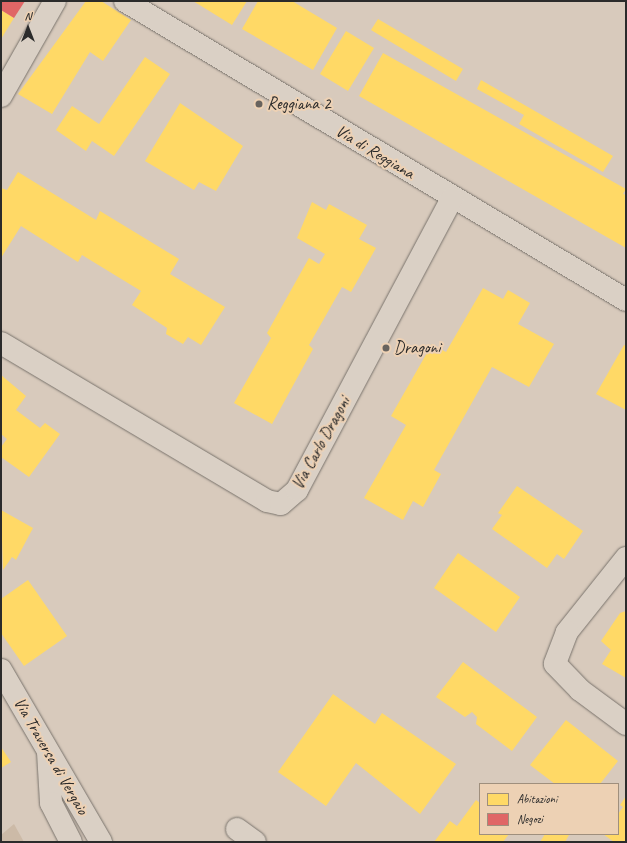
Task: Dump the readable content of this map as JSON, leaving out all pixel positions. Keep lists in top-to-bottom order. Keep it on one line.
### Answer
{"streets":{"street":["Via di Reggiana","Via Carlo Dragoni","Via Traversa di Vergaio"]},"crossings":[["Via di Reggiana","Via Carlo Dragoni"]],"places":["Reggiana 2","Dragoni"],"legend":["Abitazioni","Negozi"],"north":"top"}
